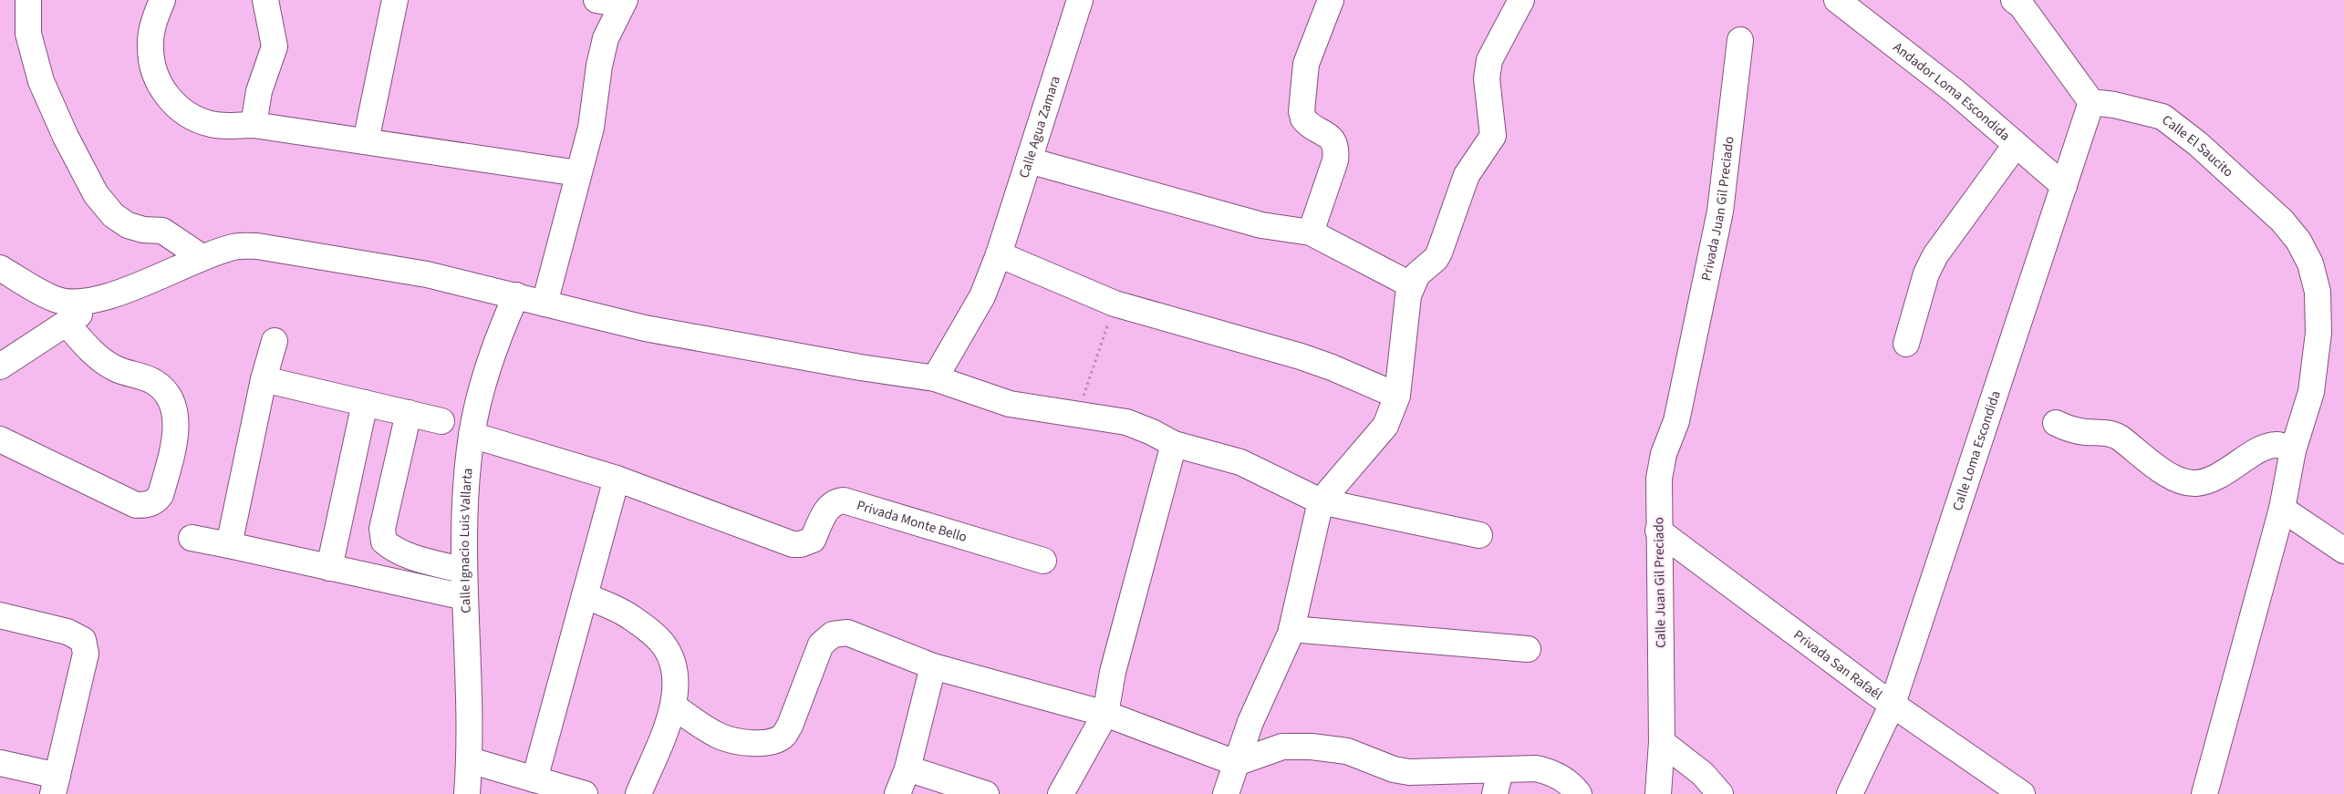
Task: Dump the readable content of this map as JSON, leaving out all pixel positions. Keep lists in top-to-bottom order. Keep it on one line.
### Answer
{"streets":{"street":["Andador Loma Escondida","Calle Agua Zamara","Calle El Saucito","Privada Juan Gil Preciado","Calle Loma Escondida","Privada Monte Bello","Calle Ignacio Luis Vallarta","Calle Juan Gil Preciado","Privada San Rafaél"]},"crossings":[["Andador Loma Escondida","Calle Loma Escondida"],["Calle El Saucito","Calle Loma Escondida"],["Privada Juan Gil Preciado","Calle Juan Gil Preciado"],["Calle Loma Escondida","Privada San Rafaél"],["Calle Juan Gil Preciado","Privada San Rafaél"]]}
